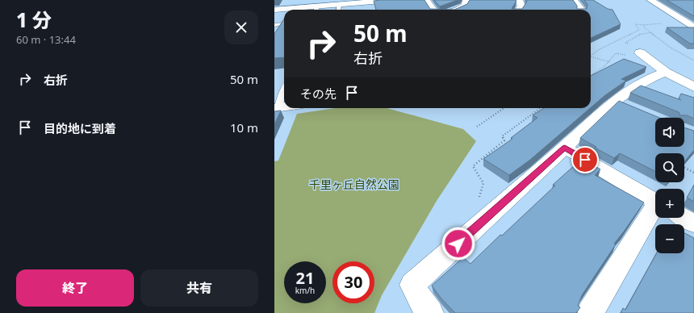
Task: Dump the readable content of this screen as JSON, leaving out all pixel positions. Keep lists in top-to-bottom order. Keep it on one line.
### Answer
{"parks":["千里ヶ丘自然公園"],"page":{"heading":["1 分","60 m · 13:44"],"turn":["50 m","右折"],"list":[{"name":"右折","value":"50 m"},{"name":"目的地に到着","value":"10 m"}],"then":"その先","map_buttons":["+","−"],"speed":"21 km/h","limit":"30","buttons":["終了","共有"]}}
